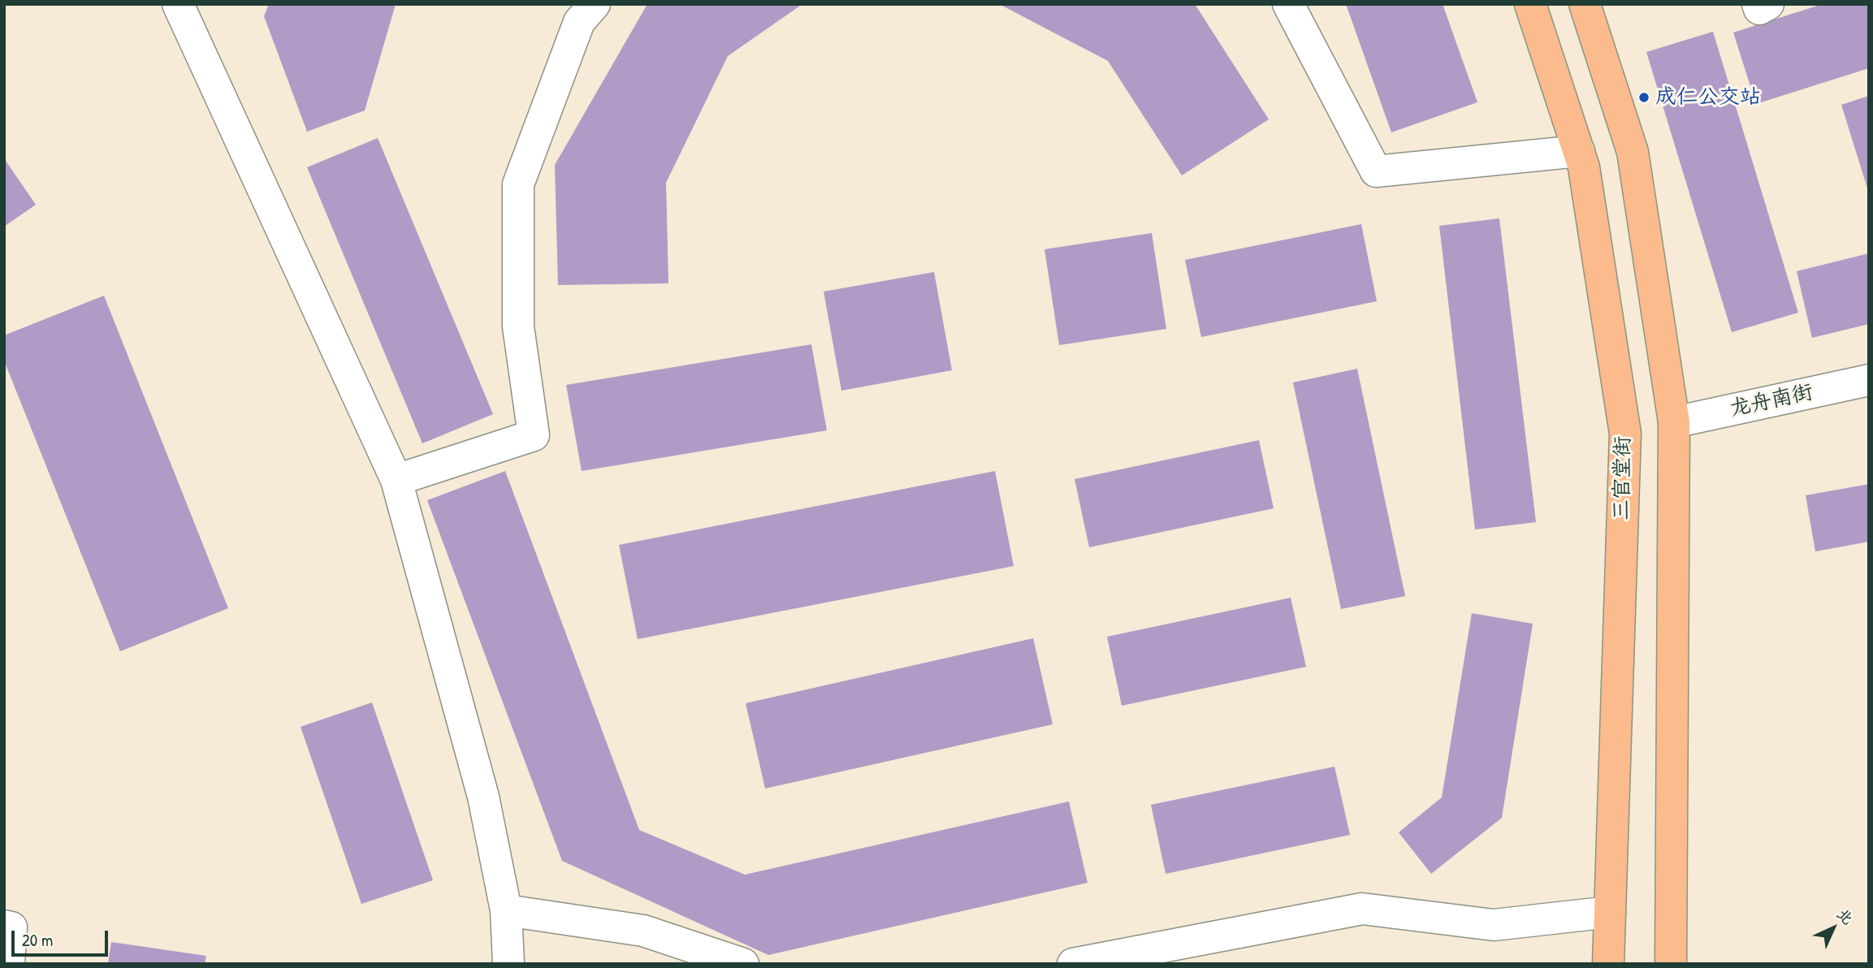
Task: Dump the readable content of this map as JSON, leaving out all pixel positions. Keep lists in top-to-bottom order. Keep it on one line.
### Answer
{"streets":{"main road":["三官堂街"],"street":["龙舟南街"]},"places":["成仁公交站"],"scale_bar":"20 m","north":"top right"}
